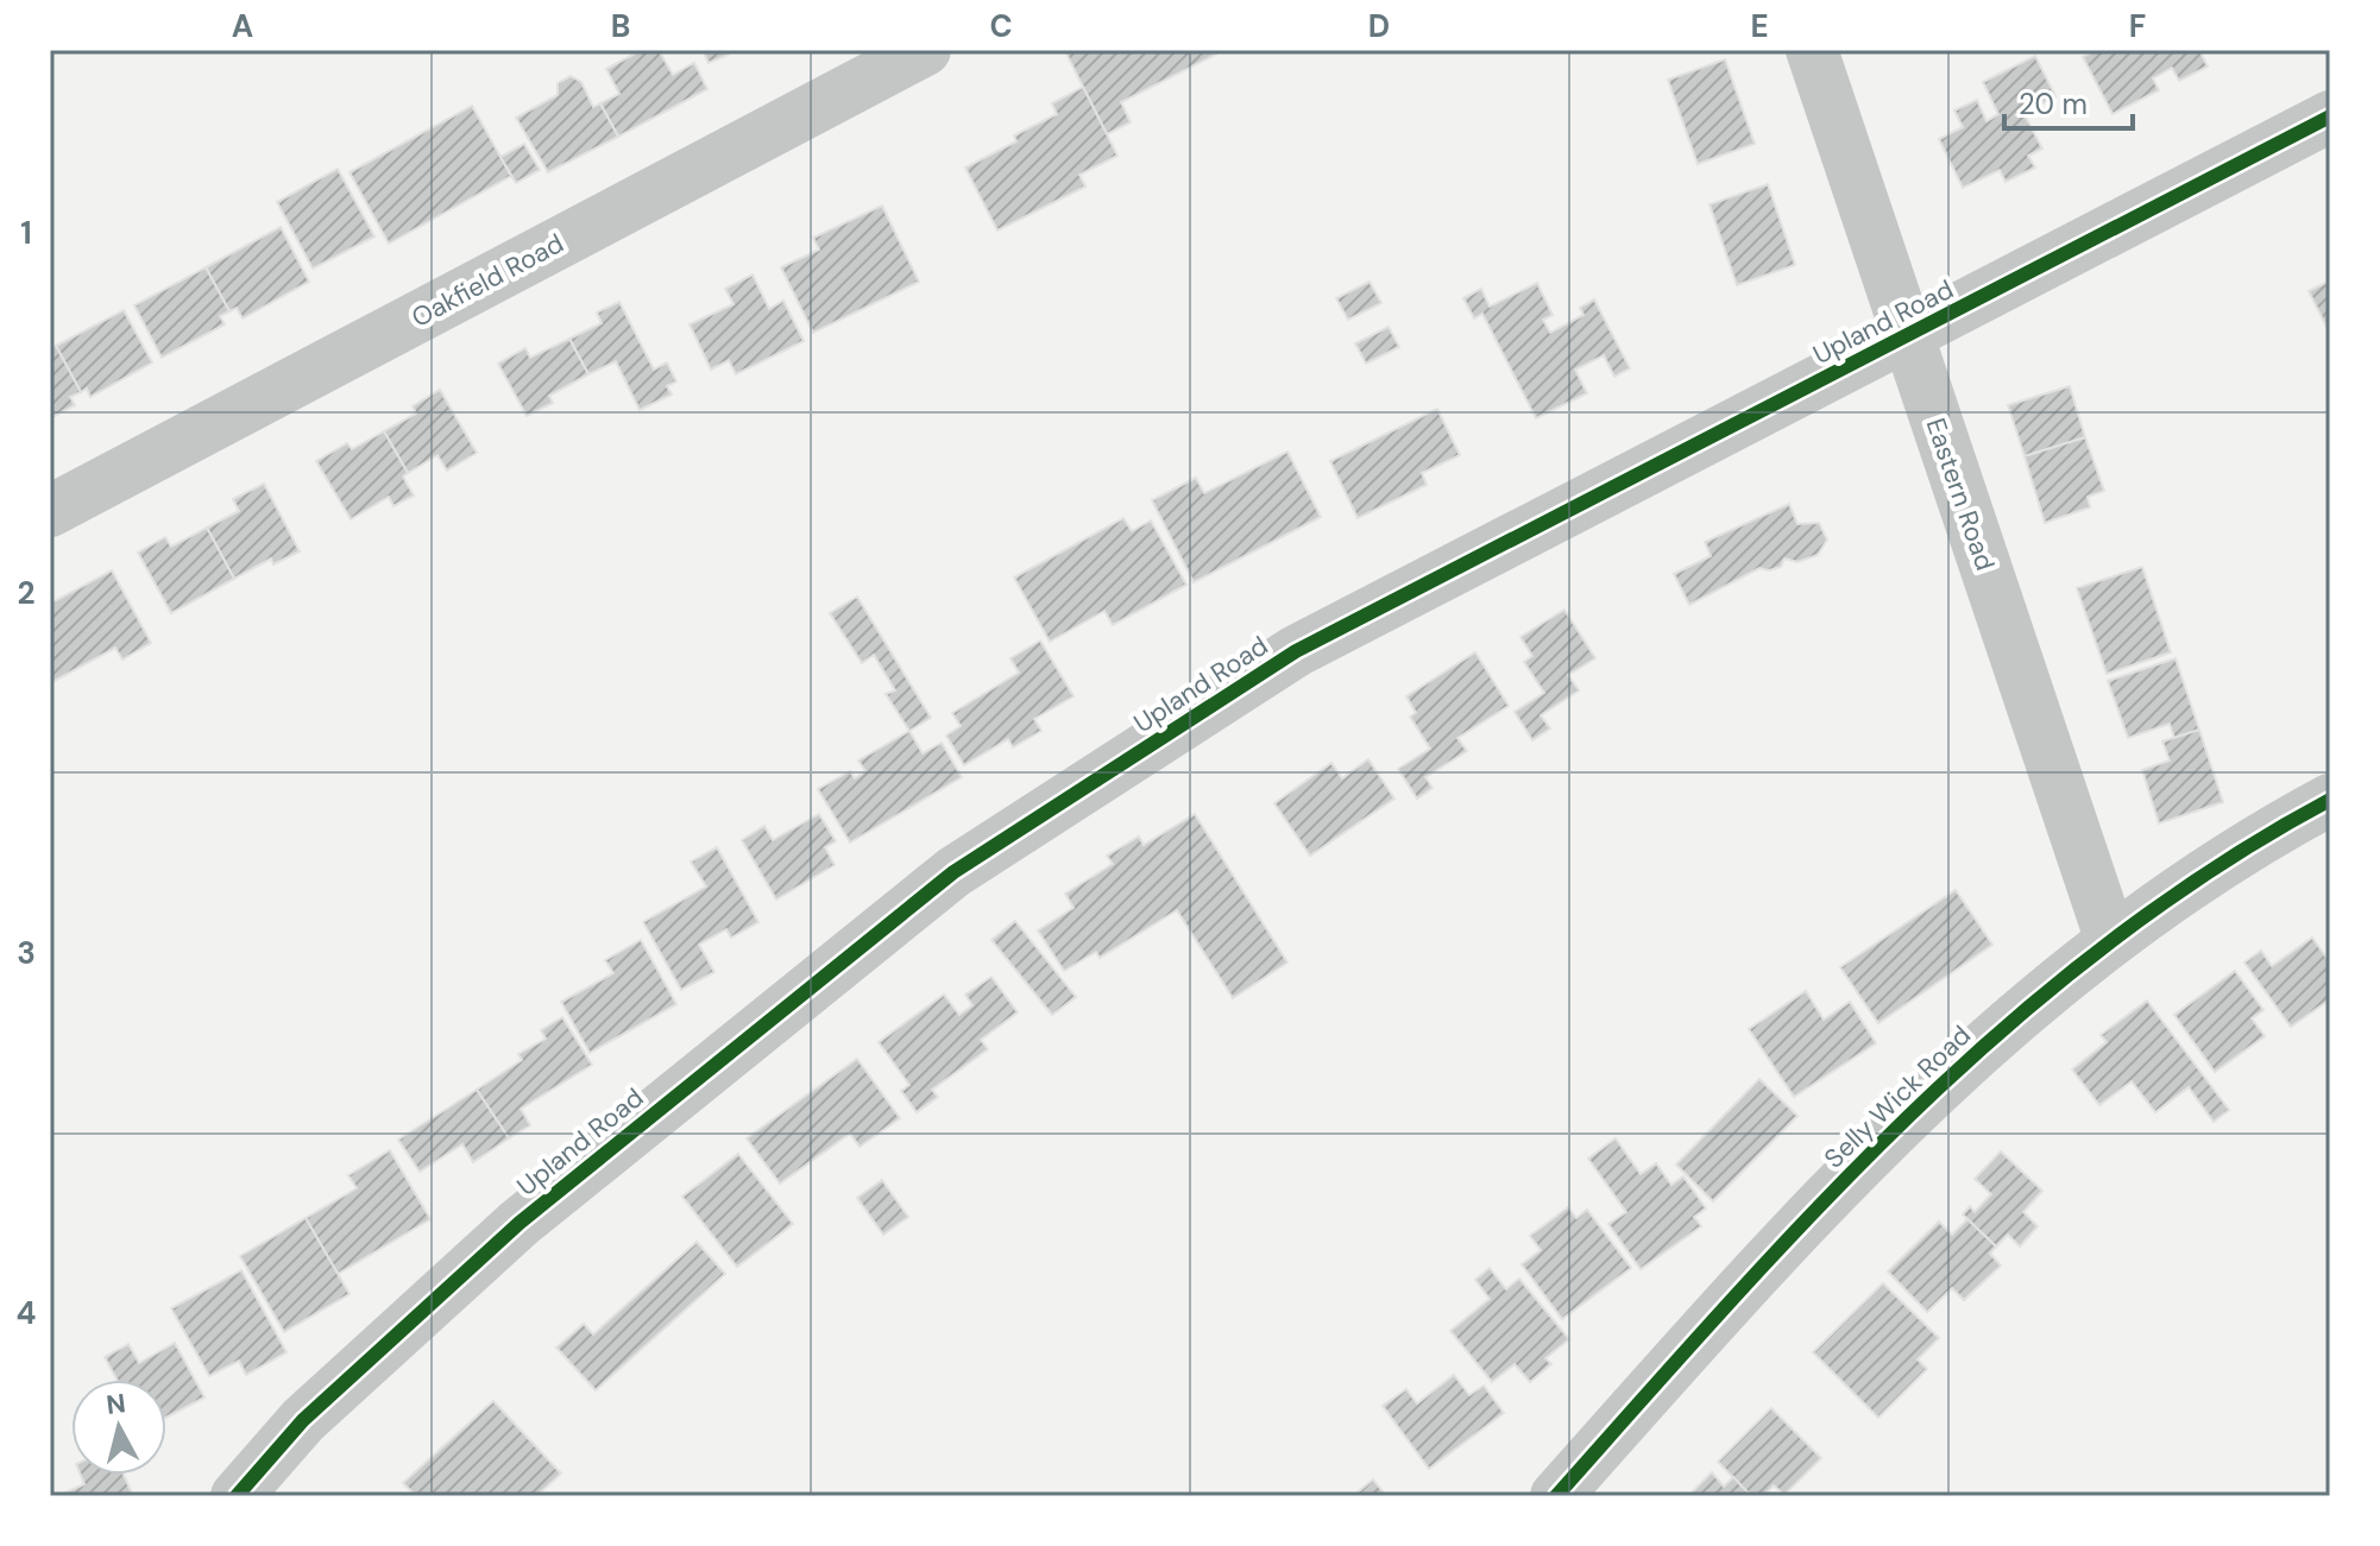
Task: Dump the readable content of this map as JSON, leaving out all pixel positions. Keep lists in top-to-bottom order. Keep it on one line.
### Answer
{"streets":{"street":["Oakfield Road","Upland Road","Eastern Road","Selly Wick Road"]},"crossings":[["Upland Road","Eastern Road"],["Eastern Road","Selly Wick Road"]],"scale_bar":"20 m","north":"top","grid":{"columns":["A","B","C","D","E","F"],"rows":["1","2","3","4"]}}
